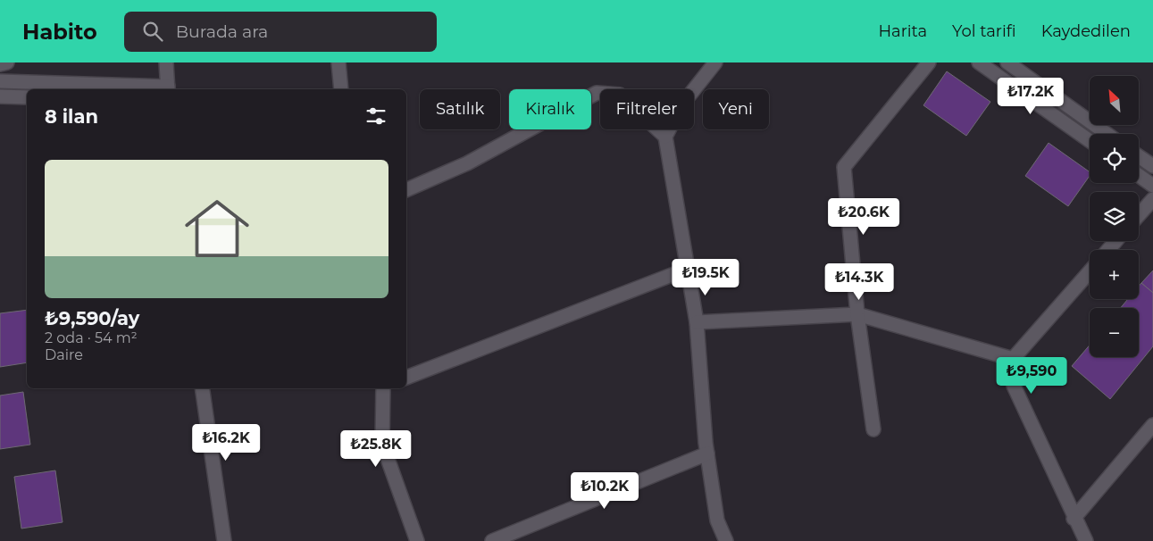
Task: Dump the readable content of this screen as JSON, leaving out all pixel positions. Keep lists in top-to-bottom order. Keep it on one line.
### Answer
{"north":"top left","page":{"header":"Habito","search":"Burada ara","nav":["Harita","Yol tarifi","Kaydedilen"],"map_buttons":["+","−"],"price":["₺17.2K","₺20.6K","₺19.5K","₺14.3K","₺9,590","₺16.2K","₺25.8K","₺10.2K"],"chip":["Satılık","Kiralık","Filtreler","Yeni"],"heading":"8 ilan","list":[{"name":"₺9,590/ay","note":"2 oda · 54 m² · Daire"}]}}
